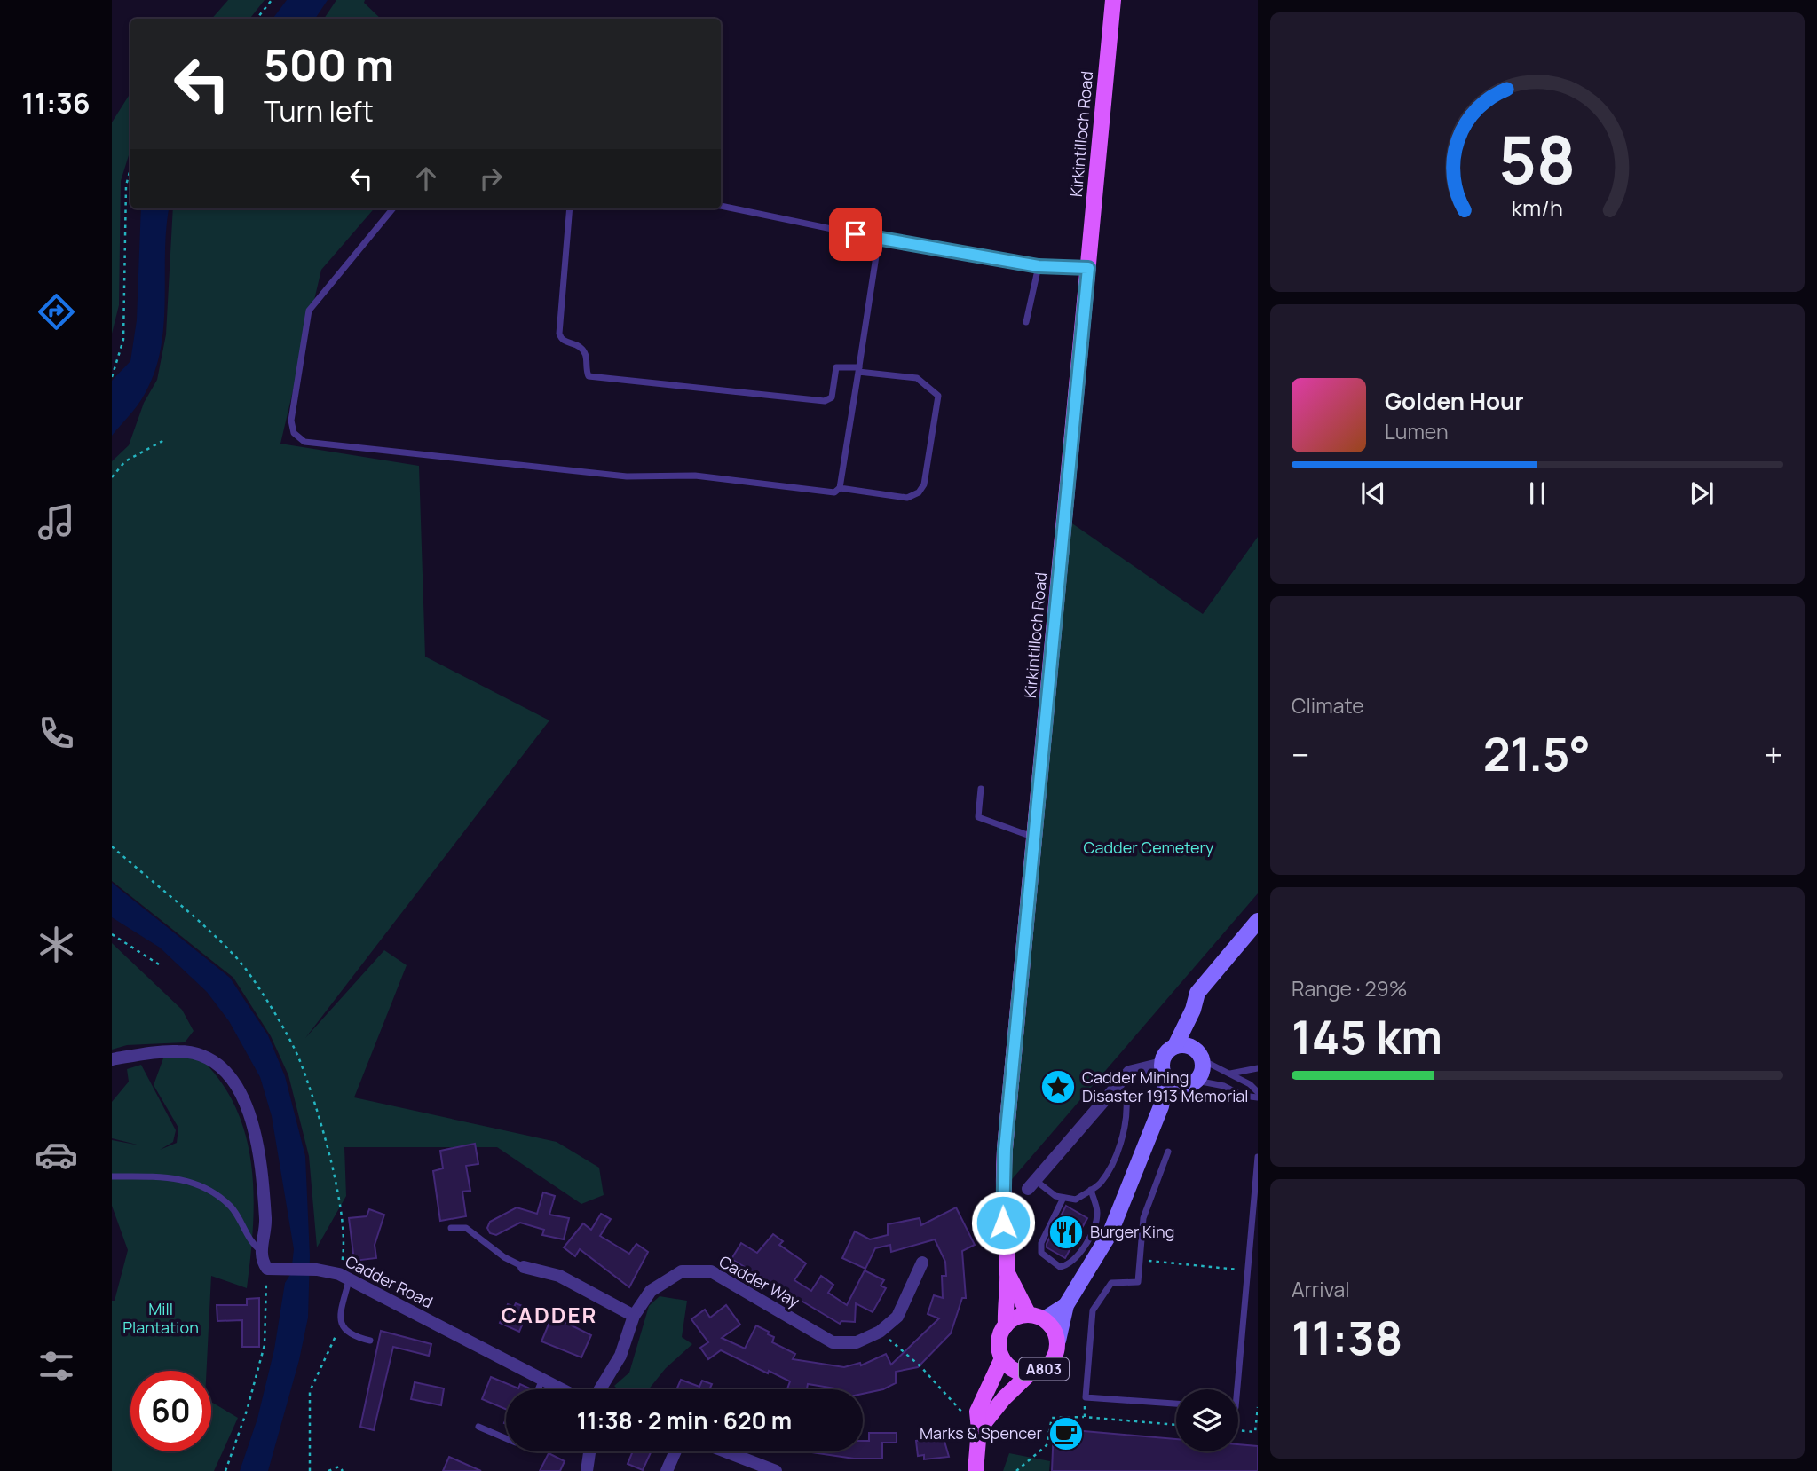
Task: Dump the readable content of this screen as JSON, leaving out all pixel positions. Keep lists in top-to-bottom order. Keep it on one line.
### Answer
{"streets":{"main road":["Kirkintilloch Road","A803"],"street":["Cadder Road","Cadder Way"]},"crossings":[["Kirkintilloch Road","A803"]],"districts":["CADDER"],"parks":["Cadder Cemetery","Mill Plantation"],"places":{"place":["Cadder Mining Disaster 1913 Memorial"],"restaurant":["Burger King"],"cafe":["Marks & Spencer"]},"page":{"tabs":"11:36","turn":["500 m","Turn left"],"song":["Golden Hour","Lumen"],"tile":["Climate",["Range · 29%","145 km"],["Arrival","11:38"]],"heat":["−","21.5°","+"],"limit":"60","trip":"11:38 · 2 min · 620 m","gauge":["58","km/h"]}}
